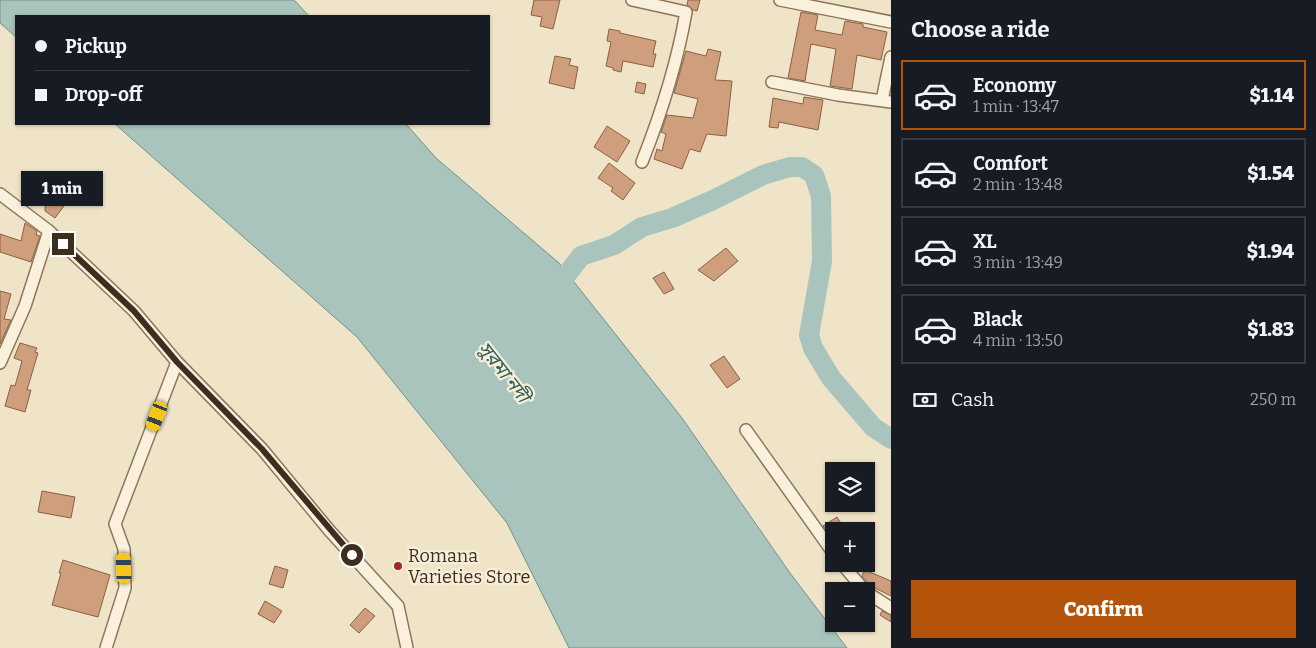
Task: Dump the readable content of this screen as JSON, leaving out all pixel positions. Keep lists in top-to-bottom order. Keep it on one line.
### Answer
{"water":["সুরমা নদী"],"places":["Romana Varieties Store"],"page":{"heading":"Choose a ride","banner":["Pickup","Drop-off"],"list":[{"name":"Economy","note":"1 min · 13:47","value":"$1.14"},{"name":"Comfort","note":"2 min · 13:48","value":"$1.54"},{"name":"XL","note":"3 min · 13:49","value":"$1.94"},{"name":"Black","note":"4 min · 13:50","value":"$1.83"}],"bubble":"1 min","pay":["Cash","250 m"],"map_buttons":["+","−"],"buttons":"Confirm"}}
